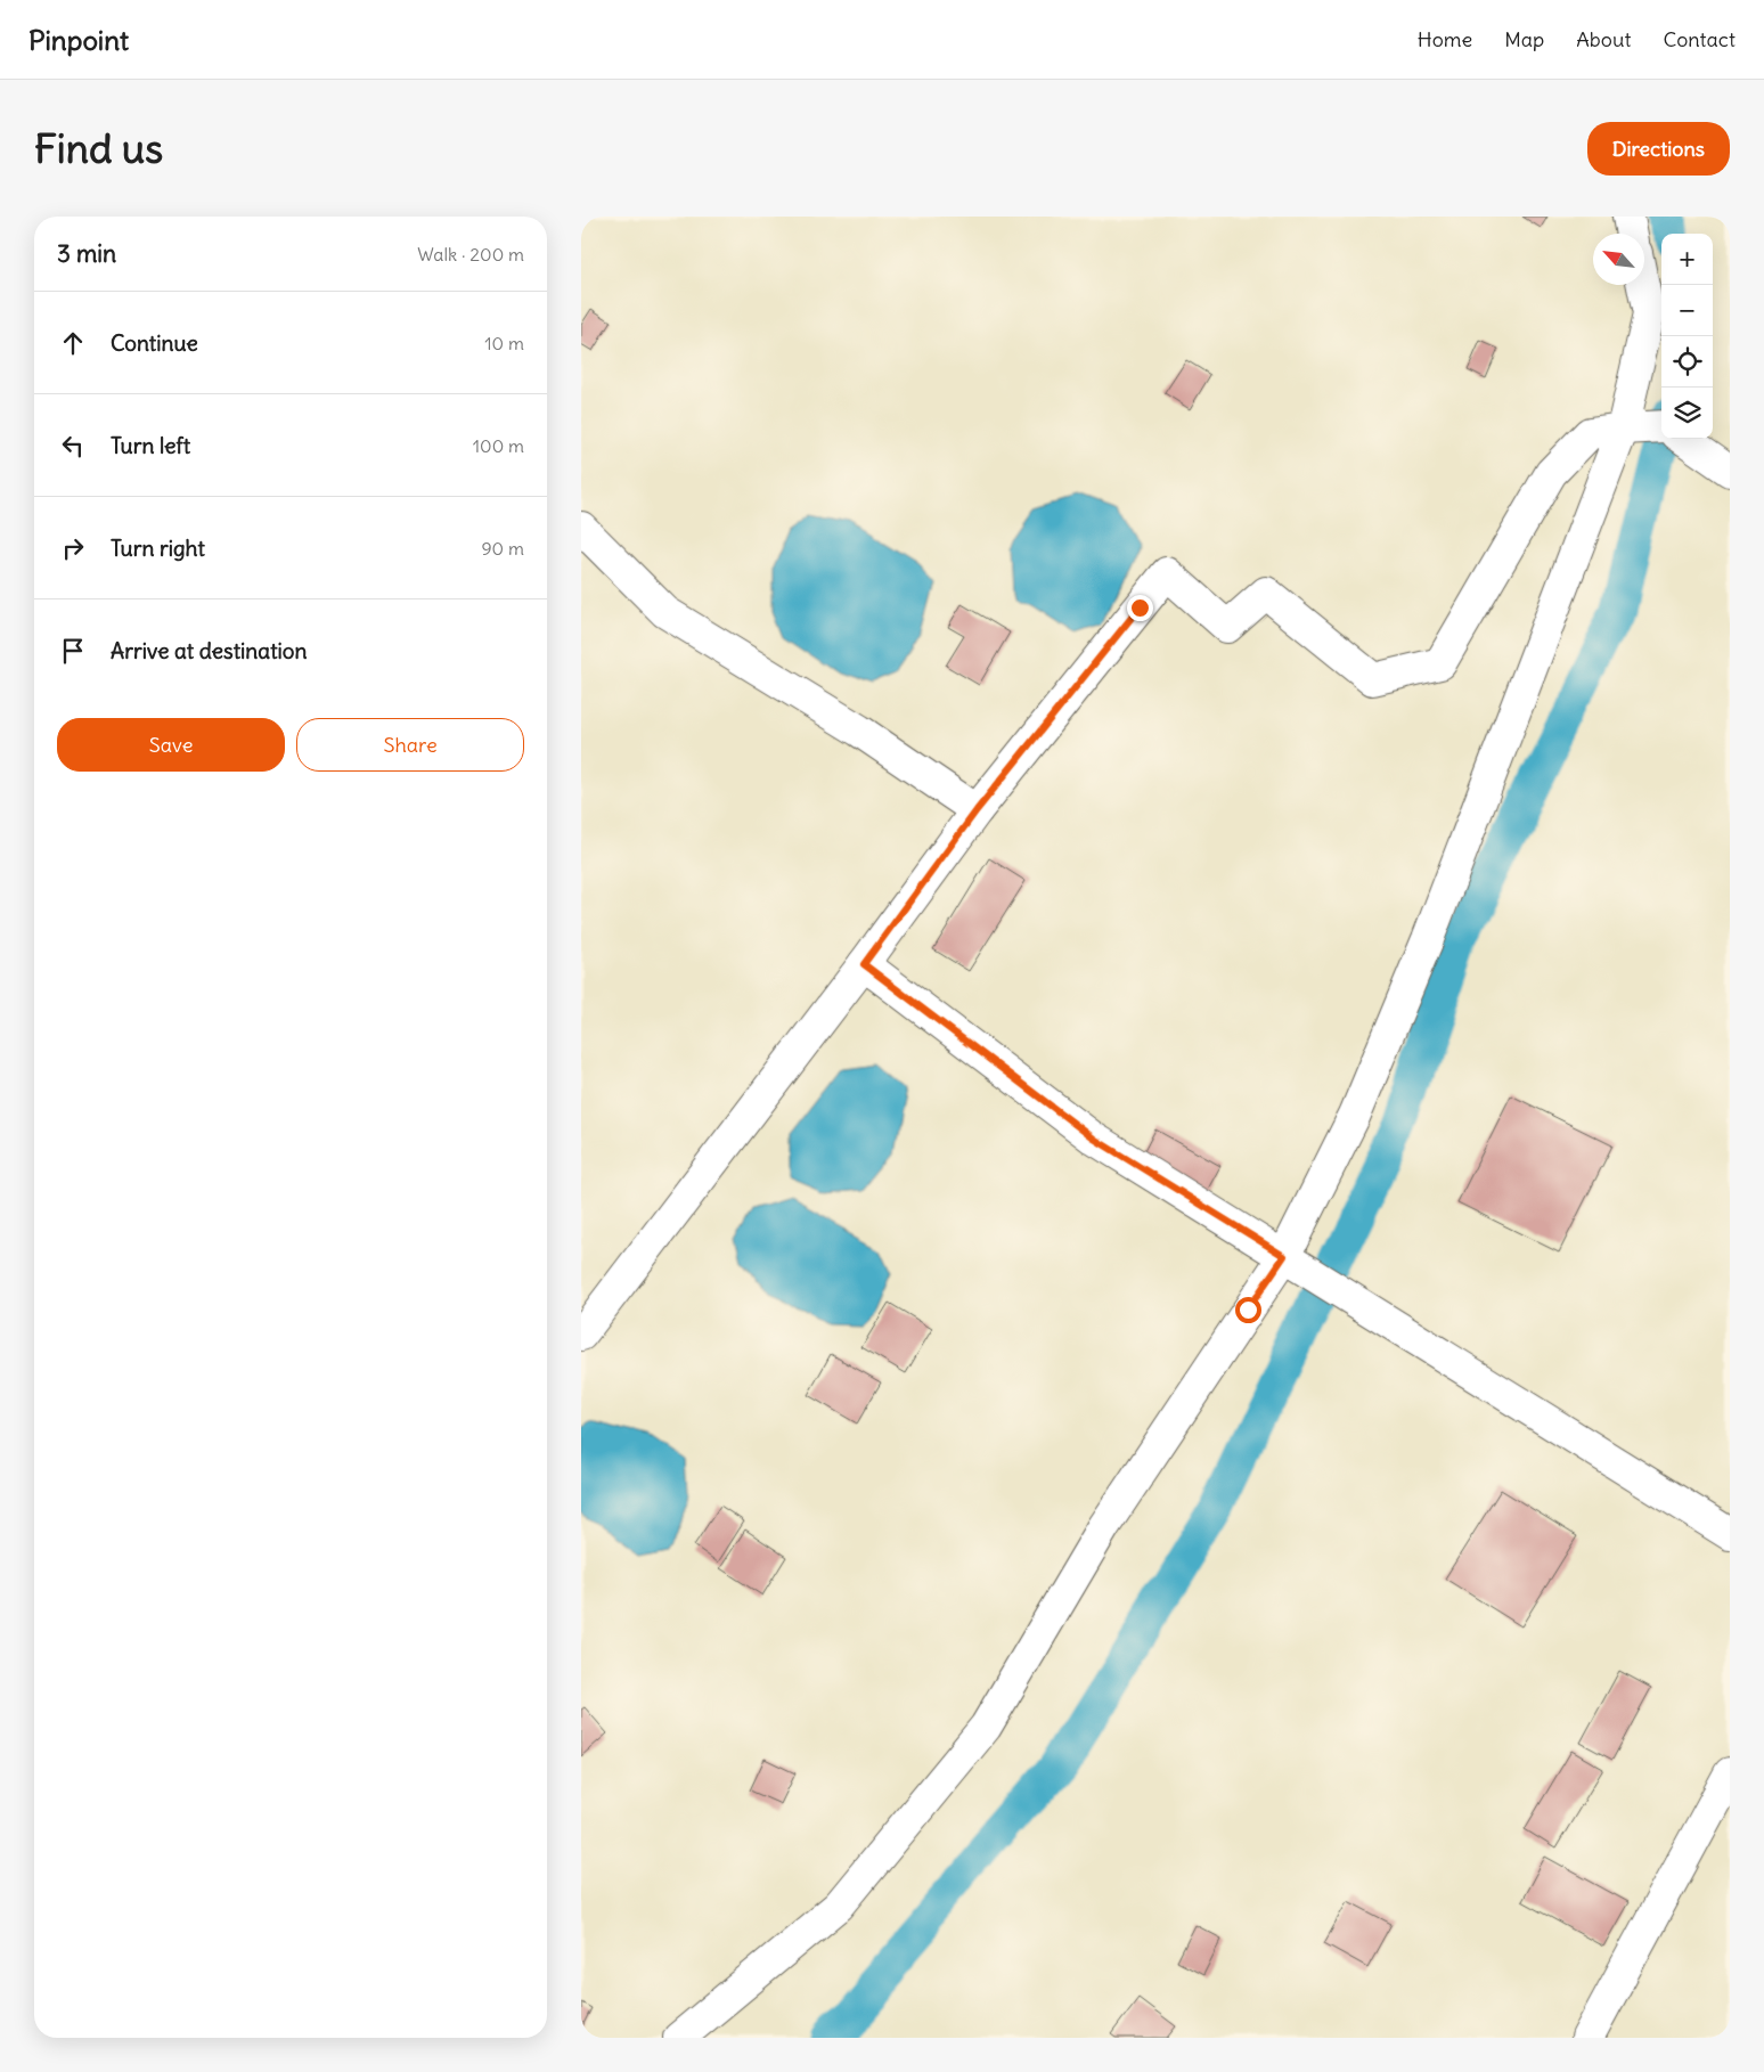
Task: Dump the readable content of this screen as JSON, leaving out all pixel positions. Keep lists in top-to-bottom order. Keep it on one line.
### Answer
{"north":"top left","page":{"header":"Pinpoint","nav":["Home","Map","About","Contact"],"buttons":["Directions",["Save","Share"]],"title":"Find us","heading":["3 min","Walk · 200 m"],"map_buttons":["+","−"],"list":[["Continue","10 m"],["Turn left","100 m"],["Turn right","90 m"],"Arrive at destination"]}}
